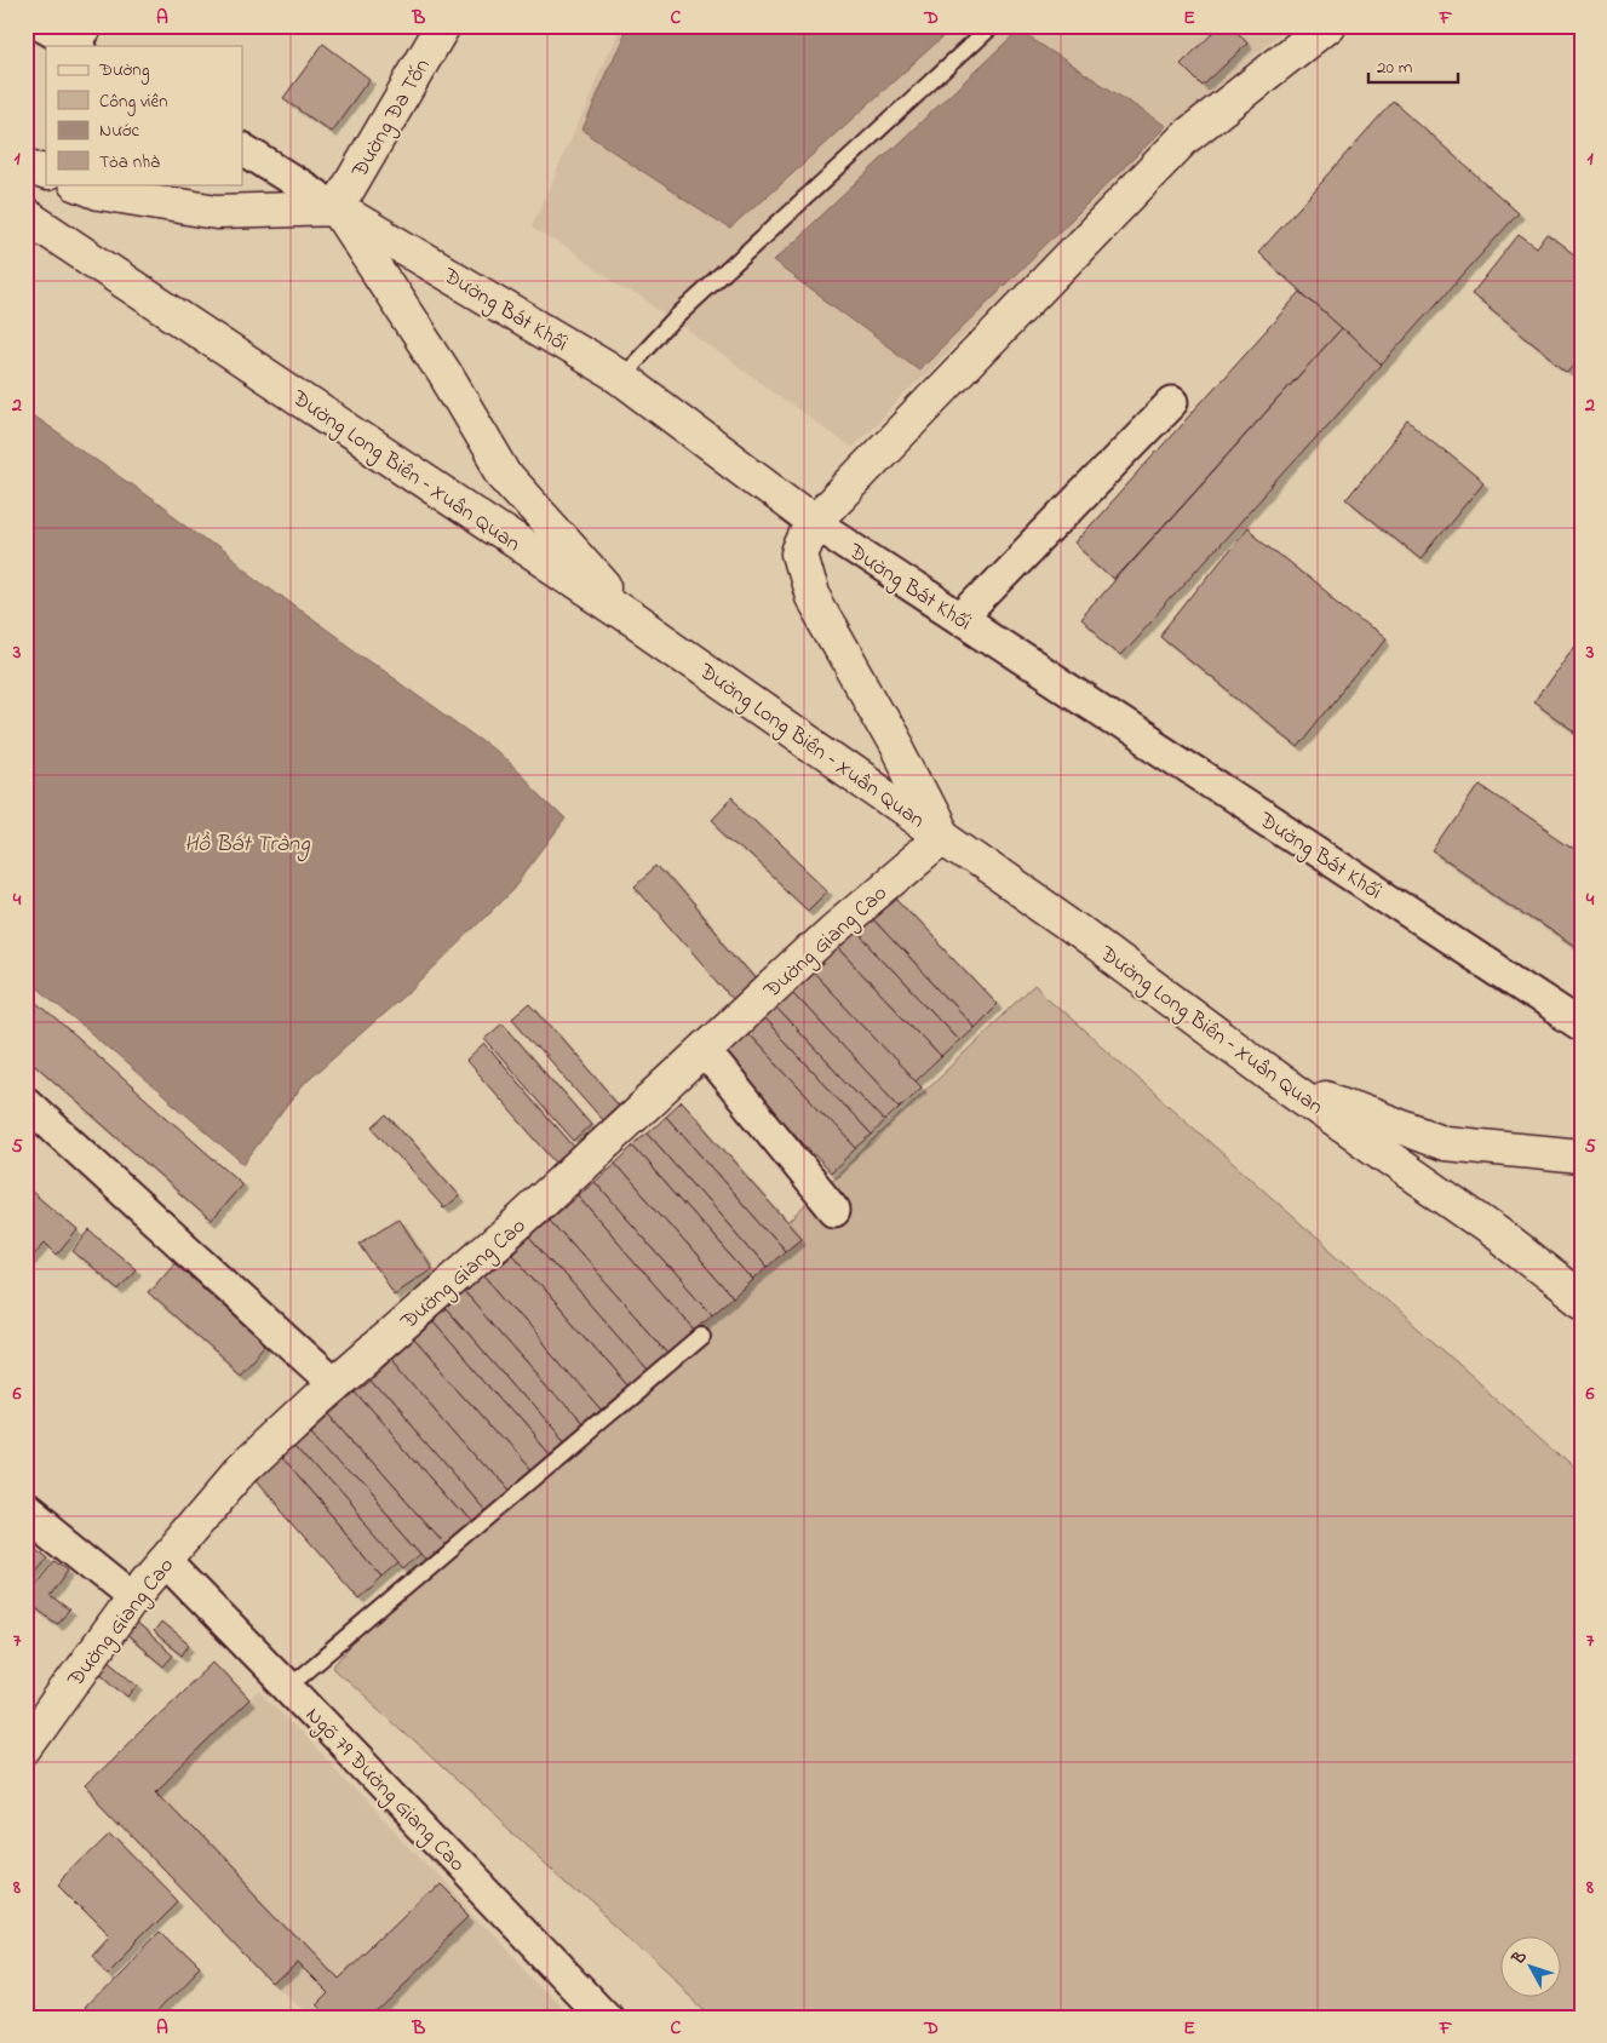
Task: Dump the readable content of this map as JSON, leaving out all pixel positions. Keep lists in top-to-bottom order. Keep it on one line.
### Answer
{"streets":{"main road":["Đường Đa Tốn","Đường Bát Khối","Đường Long Biên – Xuân Quan","Đường Giang Cao"],"street":["Ngõ 79 Đường Giang Cao"]},"crossings":[["Đường Đa Tốn","Đường Bát Khối"],["Đường Long Biên – Xuân Quan","Đường Giang Cao"],["Đường Giang Cao","Ngõ 79 Đường Giang Cao"]],"water":["Hồ Bát Tràng"],"legend":["Đường","Công viên","Nước","Tòa nhà"],"scale_bar":"20 m","north":"top left","grid":{"columns":["A","B","C","D","E","F"],"rows":["1","2","3","4","5","6","7","8"]}}
